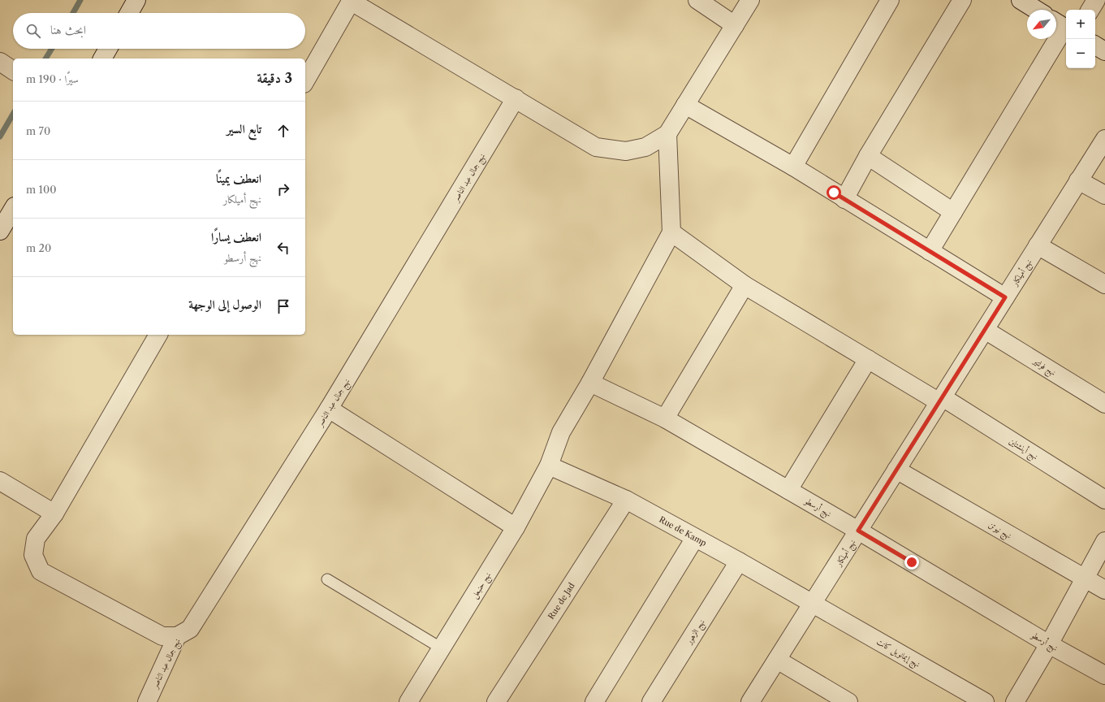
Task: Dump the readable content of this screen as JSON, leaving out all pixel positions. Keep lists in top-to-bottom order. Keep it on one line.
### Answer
{"streets":{"street":["نهج جمال عبد الناصر","نهج أميلكار","نهج فولتير","نهج أينشتاين","نهج أرسطو","نهج نيوتن","Rue de Kamp","نهج حنبعل","Rue de Jad","نهج الزهور","نهج إيمانويل كانت"]},"crossings":[["نهج أميلكار","نهج فولتير"],["نهج أميلكار","نهج أينشتاين"],["نهج أميلكار","نهج أرسطو"],["نهج أميلكار","نهج نيوتن"],["نهج أميلكار","Rue de Kamp"],["نهج أميلكار","نهج إيمانويل كانت"],["نهج أينشتاين","نهج حنبعل"],["نهج أرسطو","نهج حنبعل"],["Rue de Kamp","نهج حنبعل"],["Rue de Kamp","Rue de Jad"],["Rue de Kamp","نهج الزهور"],["Rue de Kamp","نهج إيمانويل كانت"]],"north":"bottom left","page":{"map_buttons":["+","−"],"search":"ابحث هنا","heading":["3 دقيقة","سيرًا · 190 m"],"list":[["تابع السير","70 m"],["انعطف يمينًا","نهج أميلكار","100 m"],["انعطف يسارًا","نهج أرسطو","20 m"],"الوصول إلى الوجهة"]}}
